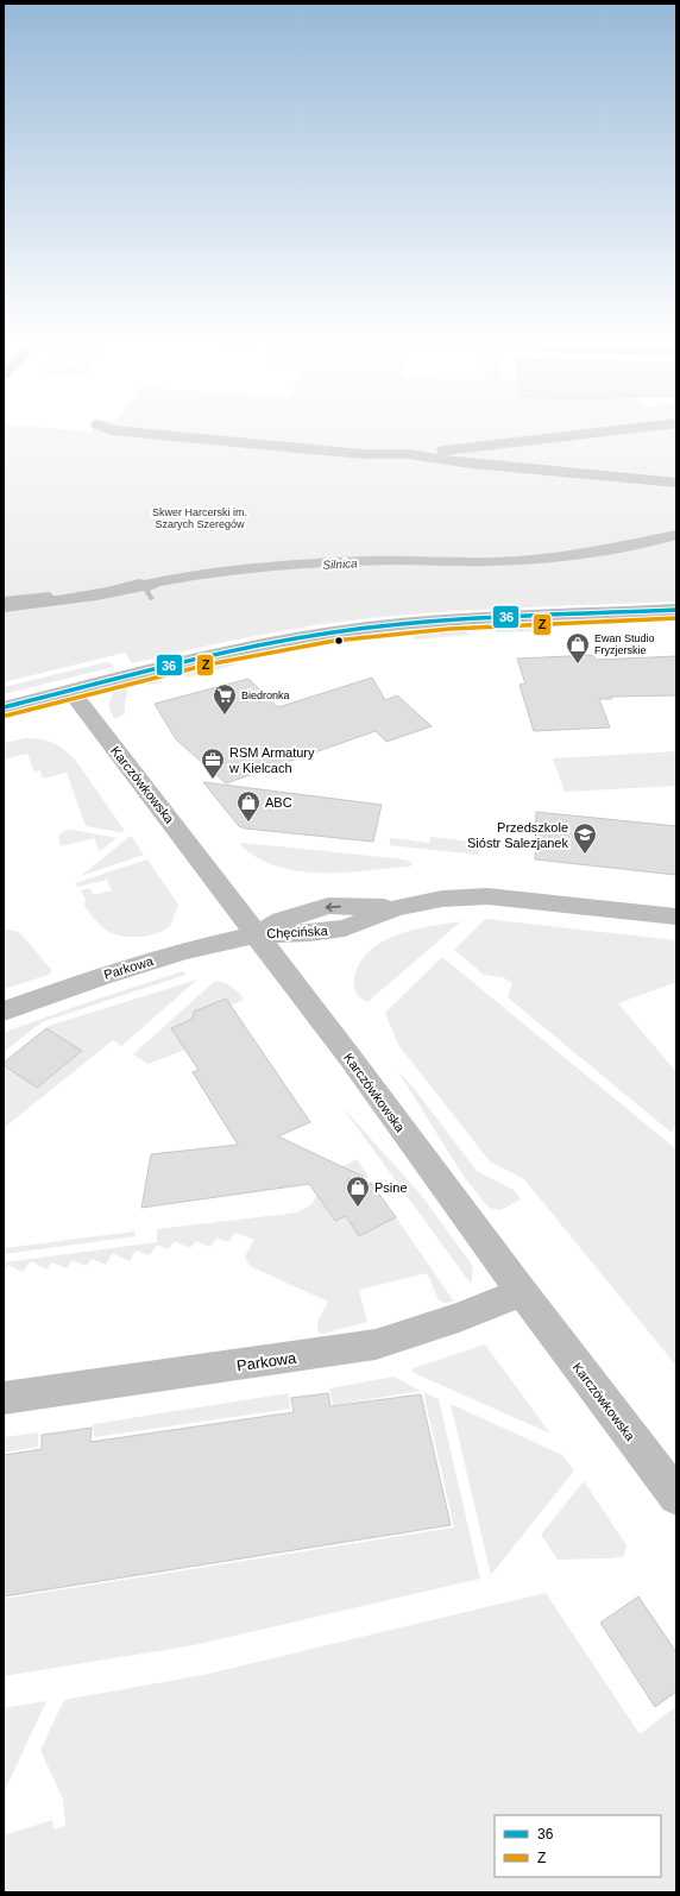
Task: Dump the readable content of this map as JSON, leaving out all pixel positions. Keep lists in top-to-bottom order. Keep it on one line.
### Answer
{"streets":{"street":["Karczówkowska","Chęcińska","Parkowa"]},"crossings":[["Karczówkowska","Chęcińska"],["Karczówkowska","Parkowa"],["Chęcińska","Parkowa"]],"water":["Silnica"],"parks":["Skwer Harcerski im. Szarych Szeregów"],"places":{"shop":["Ewan Studio Fryzjerskie","ABC","Psine"],"supermarket":["Biedronka"],"office":["RSM Armatury w Kielcach"],"school or university":["Przedszkole Sióstr Salezjanek"]},"lines":["transit line 36","transit line Z"],"legend":["36","Z"]}
